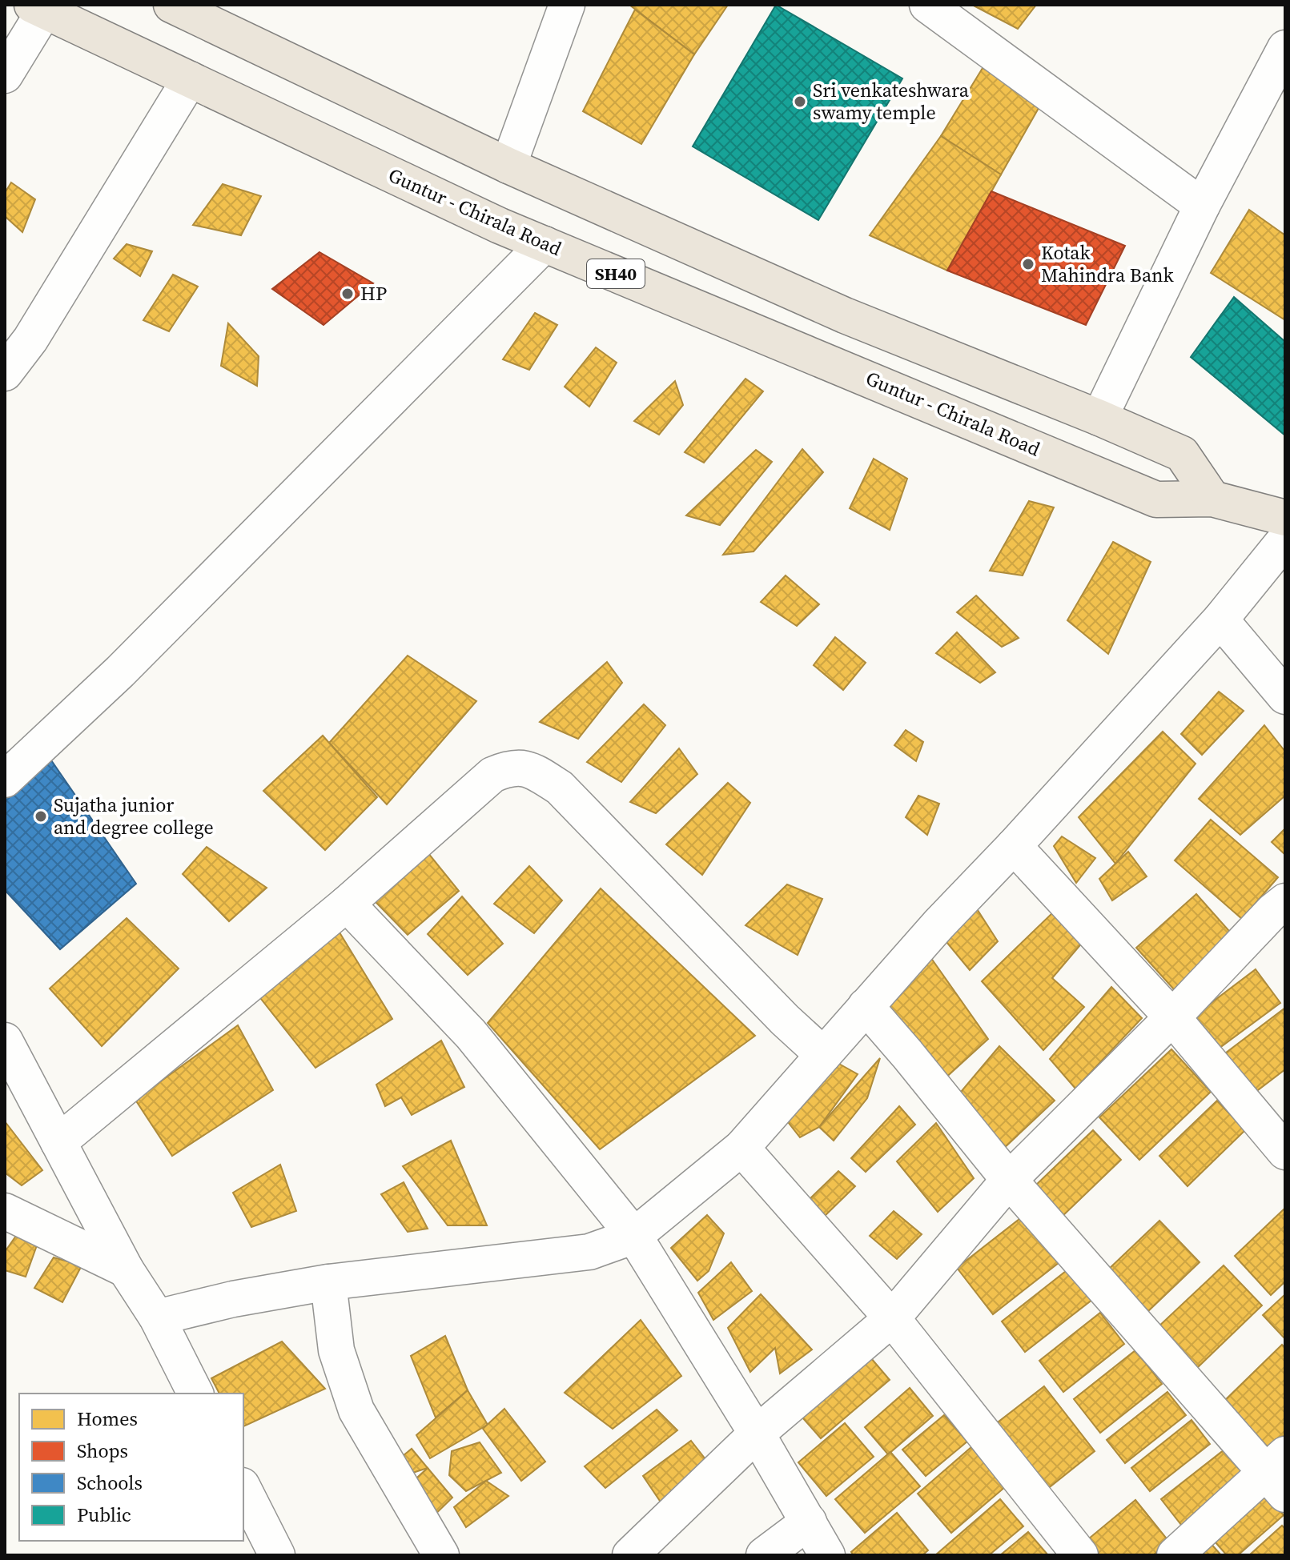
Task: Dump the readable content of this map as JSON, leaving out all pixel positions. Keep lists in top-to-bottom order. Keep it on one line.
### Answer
{"streets":{"main road":["Guntur - Chirala Road","SH40"]},"places":["Sri venkateshwara swamy temple","Kotak Mahindra Bank","HP","Sujatha junior and degree college"],"legend":["Homes","Shops","Schools","Public"]}
